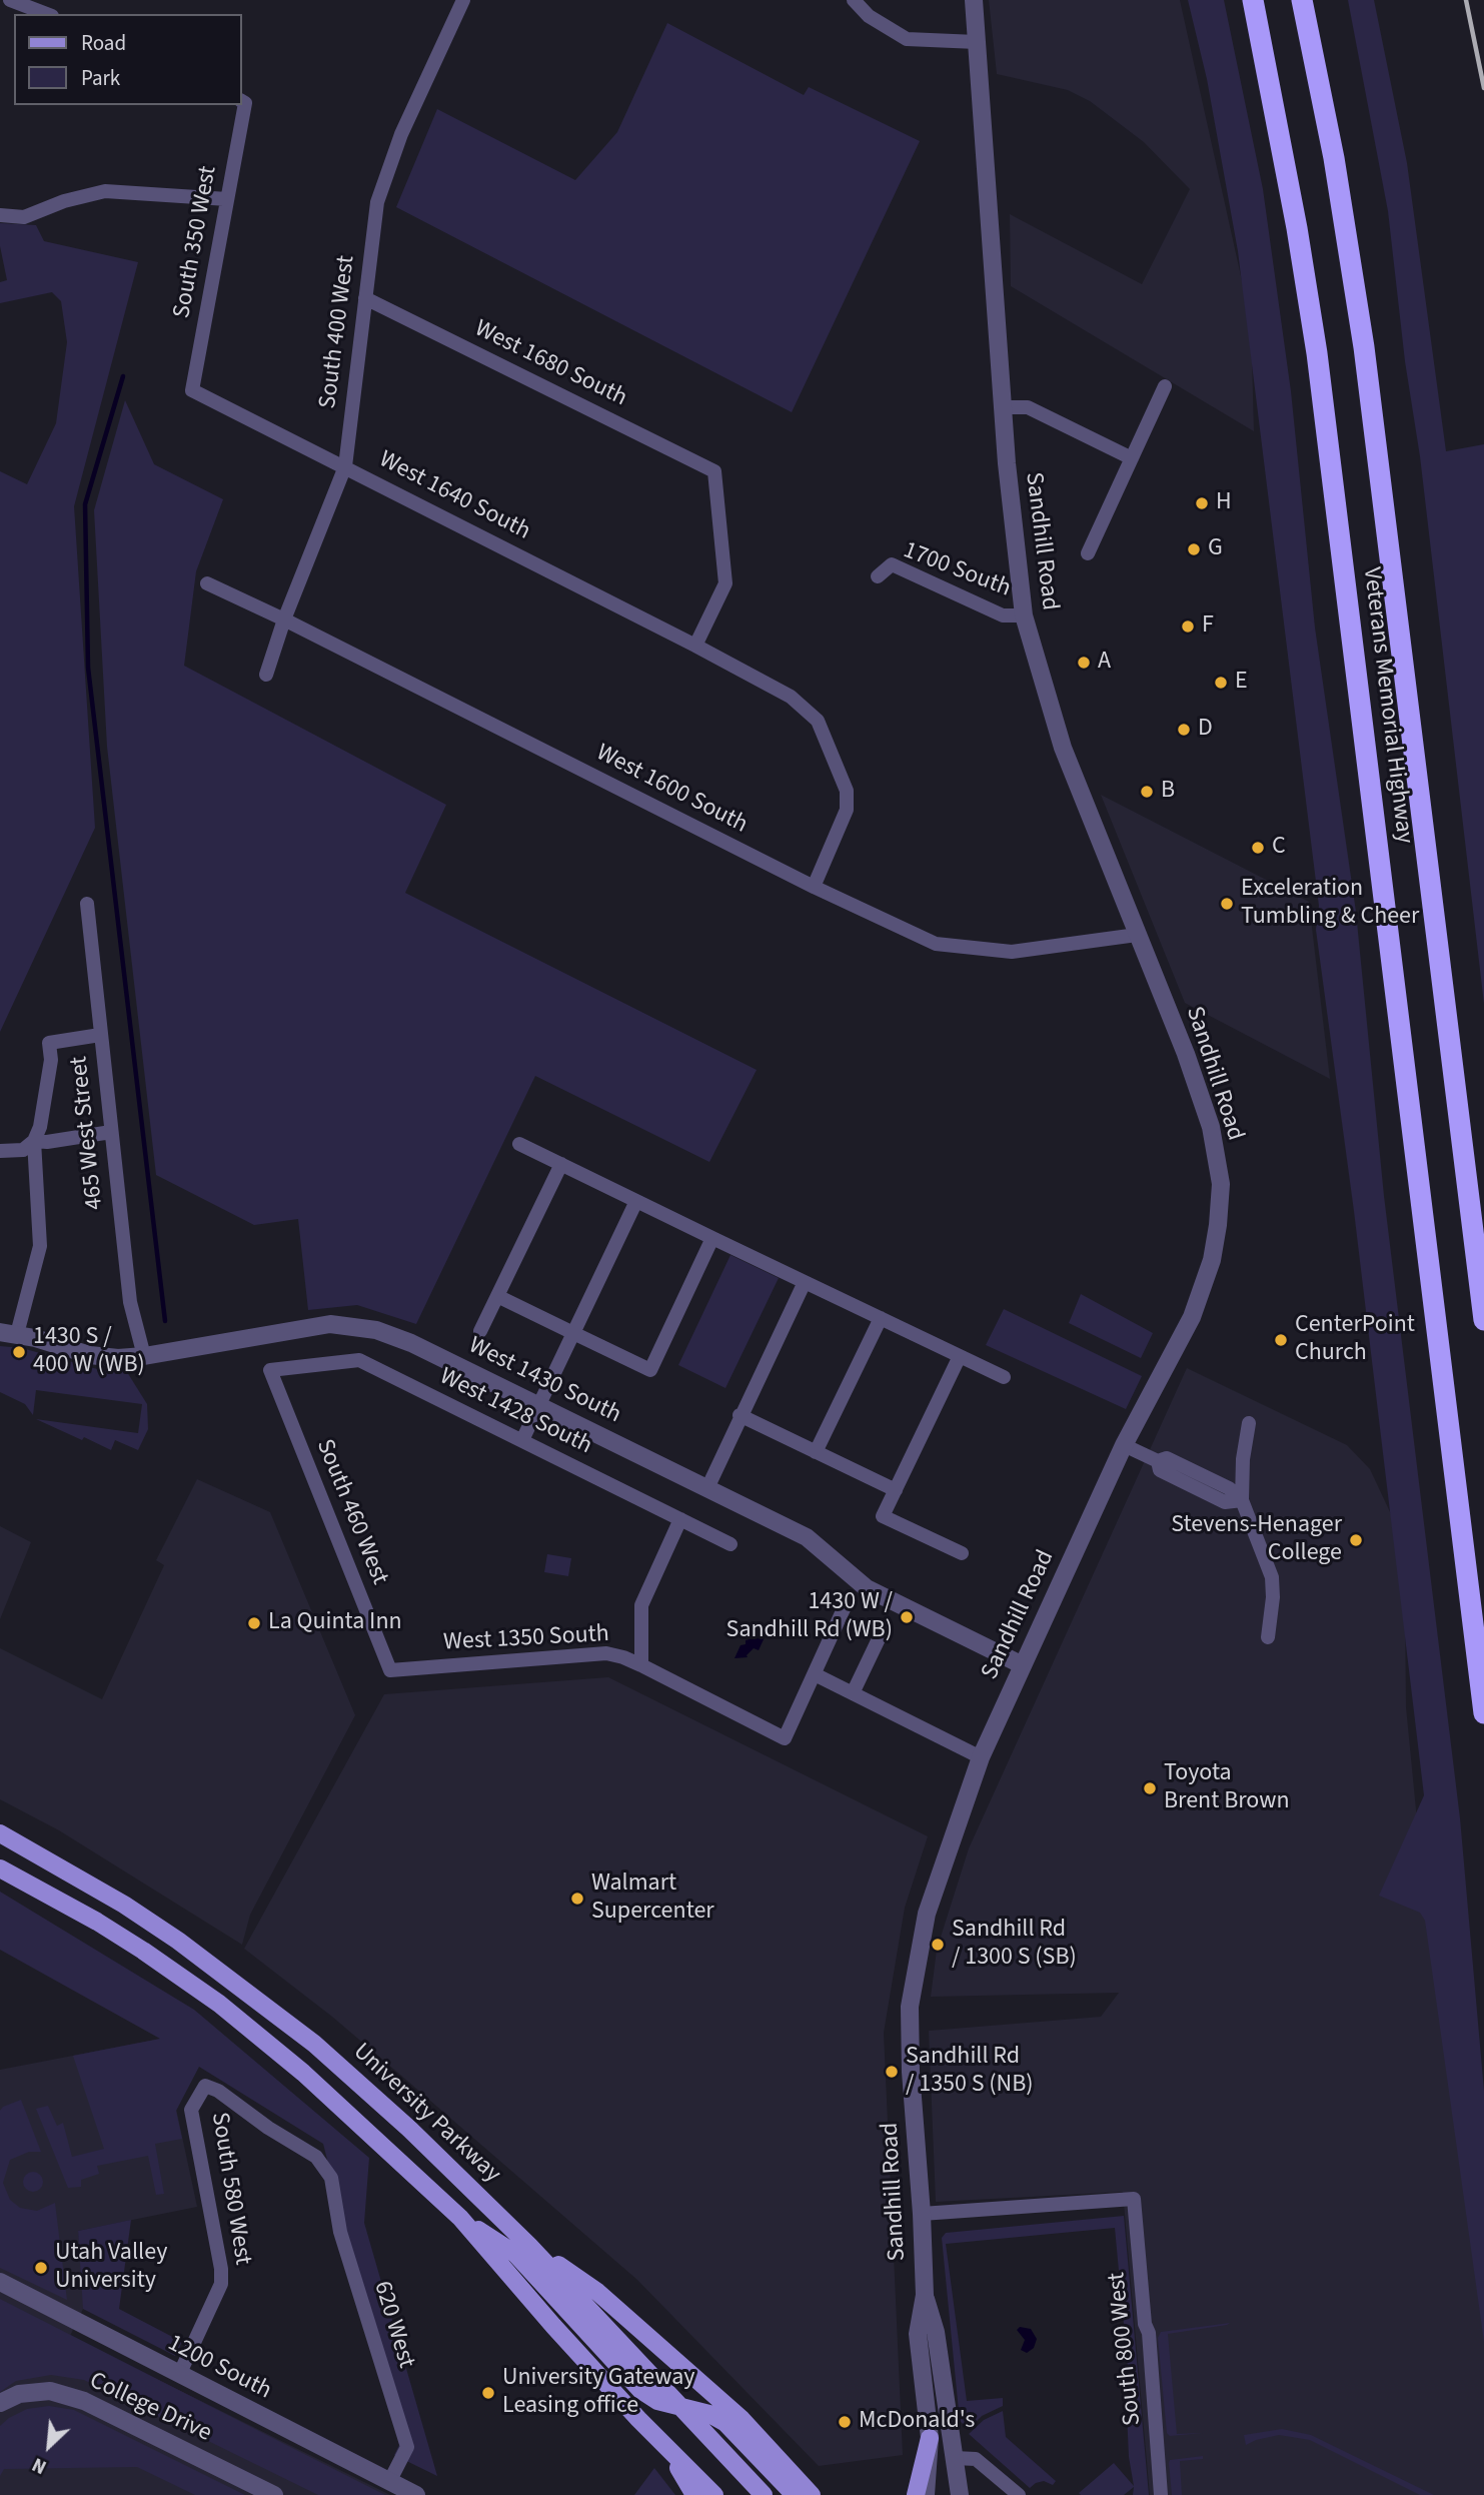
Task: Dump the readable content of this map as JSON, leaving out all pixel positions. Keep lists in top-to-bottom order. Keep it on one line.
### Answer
{"streets":{"highway":["Veterans Memorial Highway"],"main road":["University Parkway"],"street":["South 350 West","South 400 West","West 1680 South","West 1640 South","Sandhill Road","1700 South","West 1600 South","465 West Street","West 1430 South","West 1428 South","South 460 West","West 1350 South","South 580 West","620 West","South 800 West","1200 South","College Drive"]},"crossings":[["South 350 West","West 1640 South"],["South 400 West","West 1680 South"],["South 400 West","West 1640 South"],["South 400 West","West 1600 South"],["West 1680 South","West 1640 South"],["West 1640 South","West 1600 South"],["Sandhill Road","1700 South"],["Sandhill Road","West 1600 South"],["Sandhill Road","West 1430 South"],["Sandhill Road","South 800 West"],["465 West Street","West 1430 South"],["West 1428 South","South 460 West"],["South 460 West","West 1350 South"],["South 580 West","620 West"],["South 580 West","1200 South"],["620 West","1200 South"]],"places":["H","G","F","A","E","D","B","C","Exceleration Tumbling & Cheer","CenterPoint Church","1430 S / 400 W (WB)","Stevens-Henager College","1430 W / Sandhill Rd (WB)","La Quinta Inn","Toyota Brent Brown","Walmart Supercenter","Sandhill Rd / 1300 S (SB)","Sandhill Rd / 1350 S (NB)","Utah Valley University","University Gateway Leasing office","McDonald's"],"legend":["Road","Park"],"north":"bottom left"}
